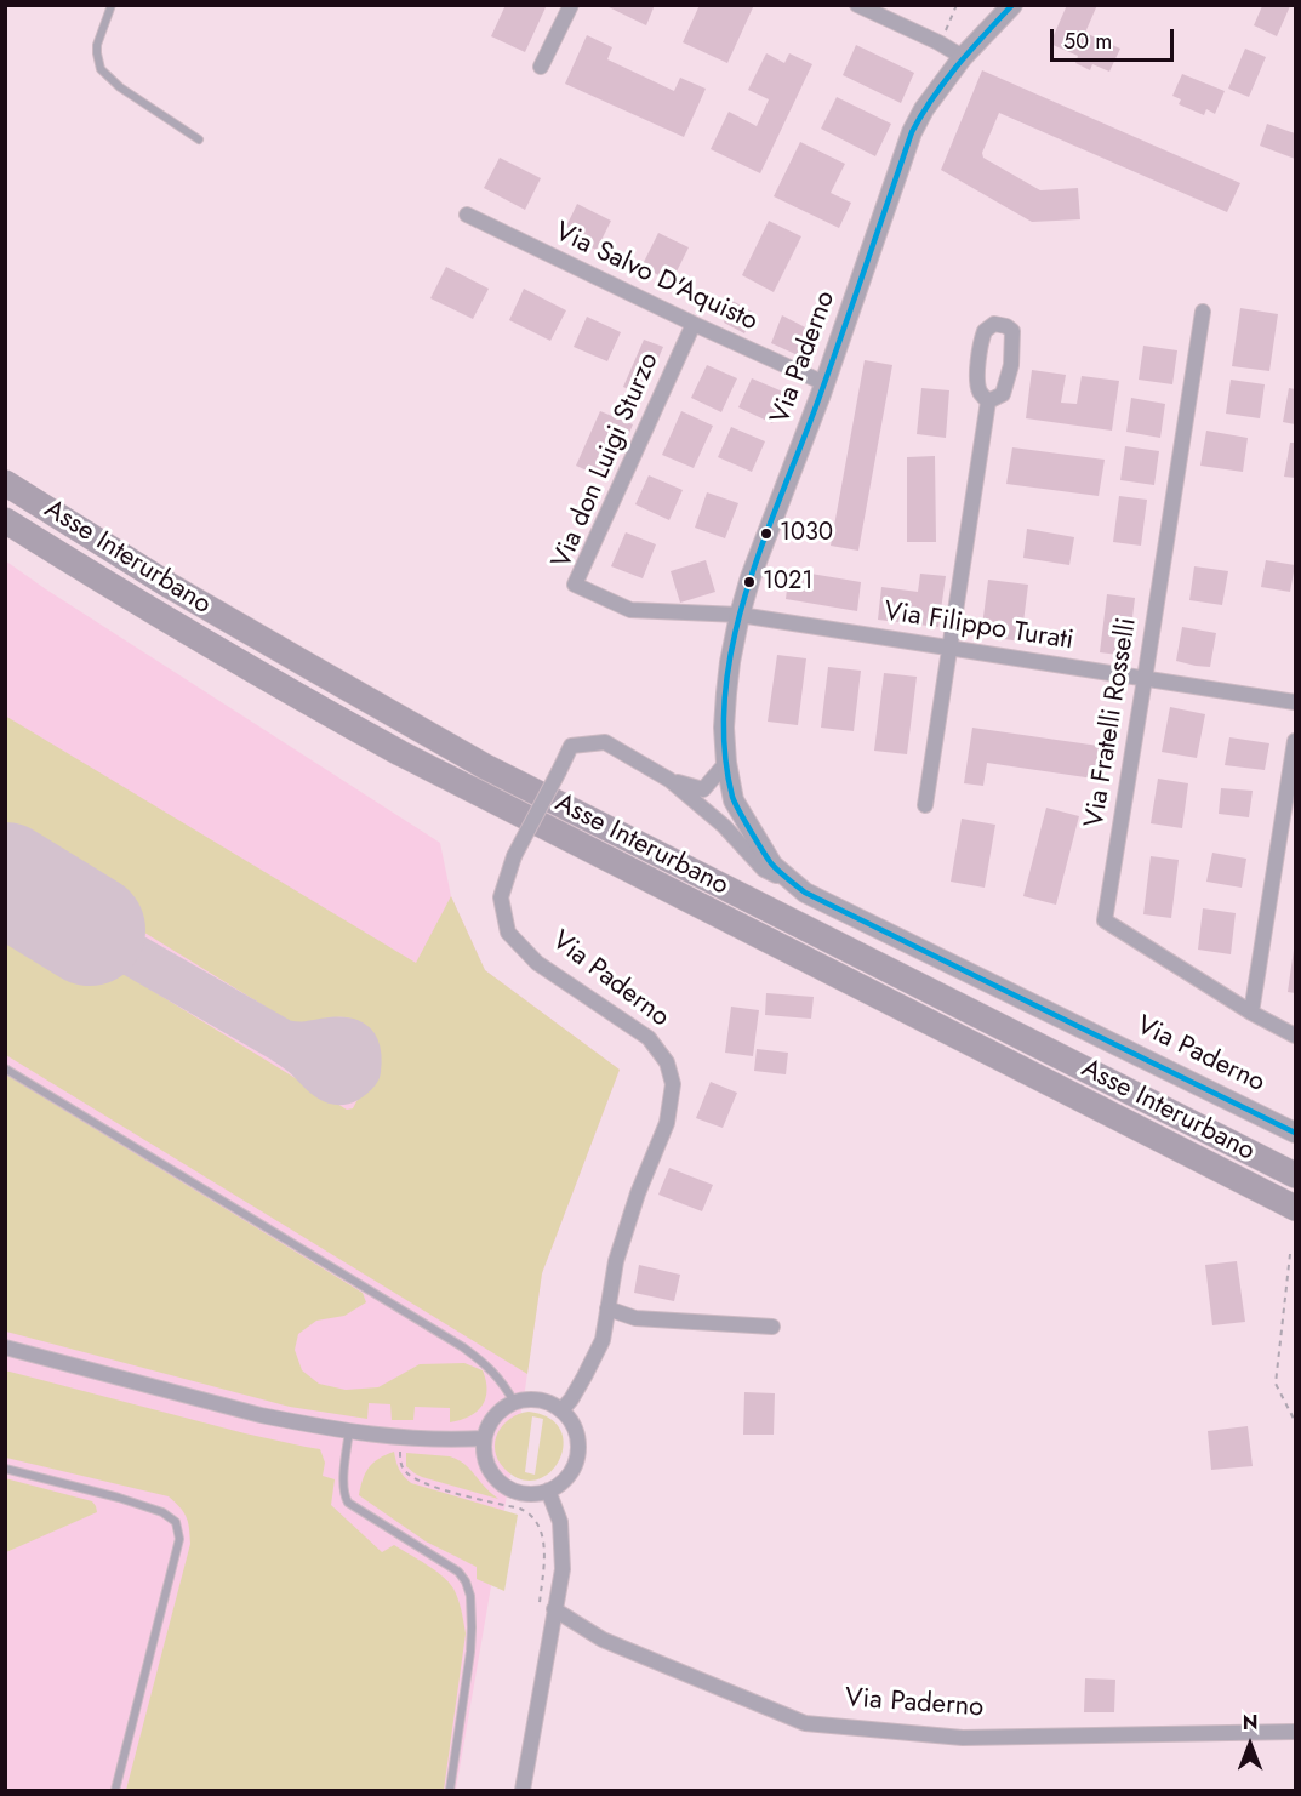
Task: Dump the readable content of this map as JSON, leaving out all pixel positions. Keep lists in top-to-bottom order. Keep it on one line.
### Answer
{"streets":{"highway":["Asse Interurbano"],"street":["Via Salvo D'Aquisto","Via Paderno","Via don Luigi Sturzo","Via Filippo Turati","Via Fratelli Rosselli"]},"crossings":[["Via Salvo D'Aquisto","Via Paderno"],["Via Salvo D'Aquisto","Via don Luigi Sturzo"],["Via Paderno","Via don Luigi Sturzo"],["Via Paderno","Via Filippo Turati"],["Via don Luigi Sturzo","Via Filippo Turati"],["Via Filippo Turati","Via Fratelli Rosselli"]],"places":["1030","1021"],"scale_bar":"50 m","north":"top"}
